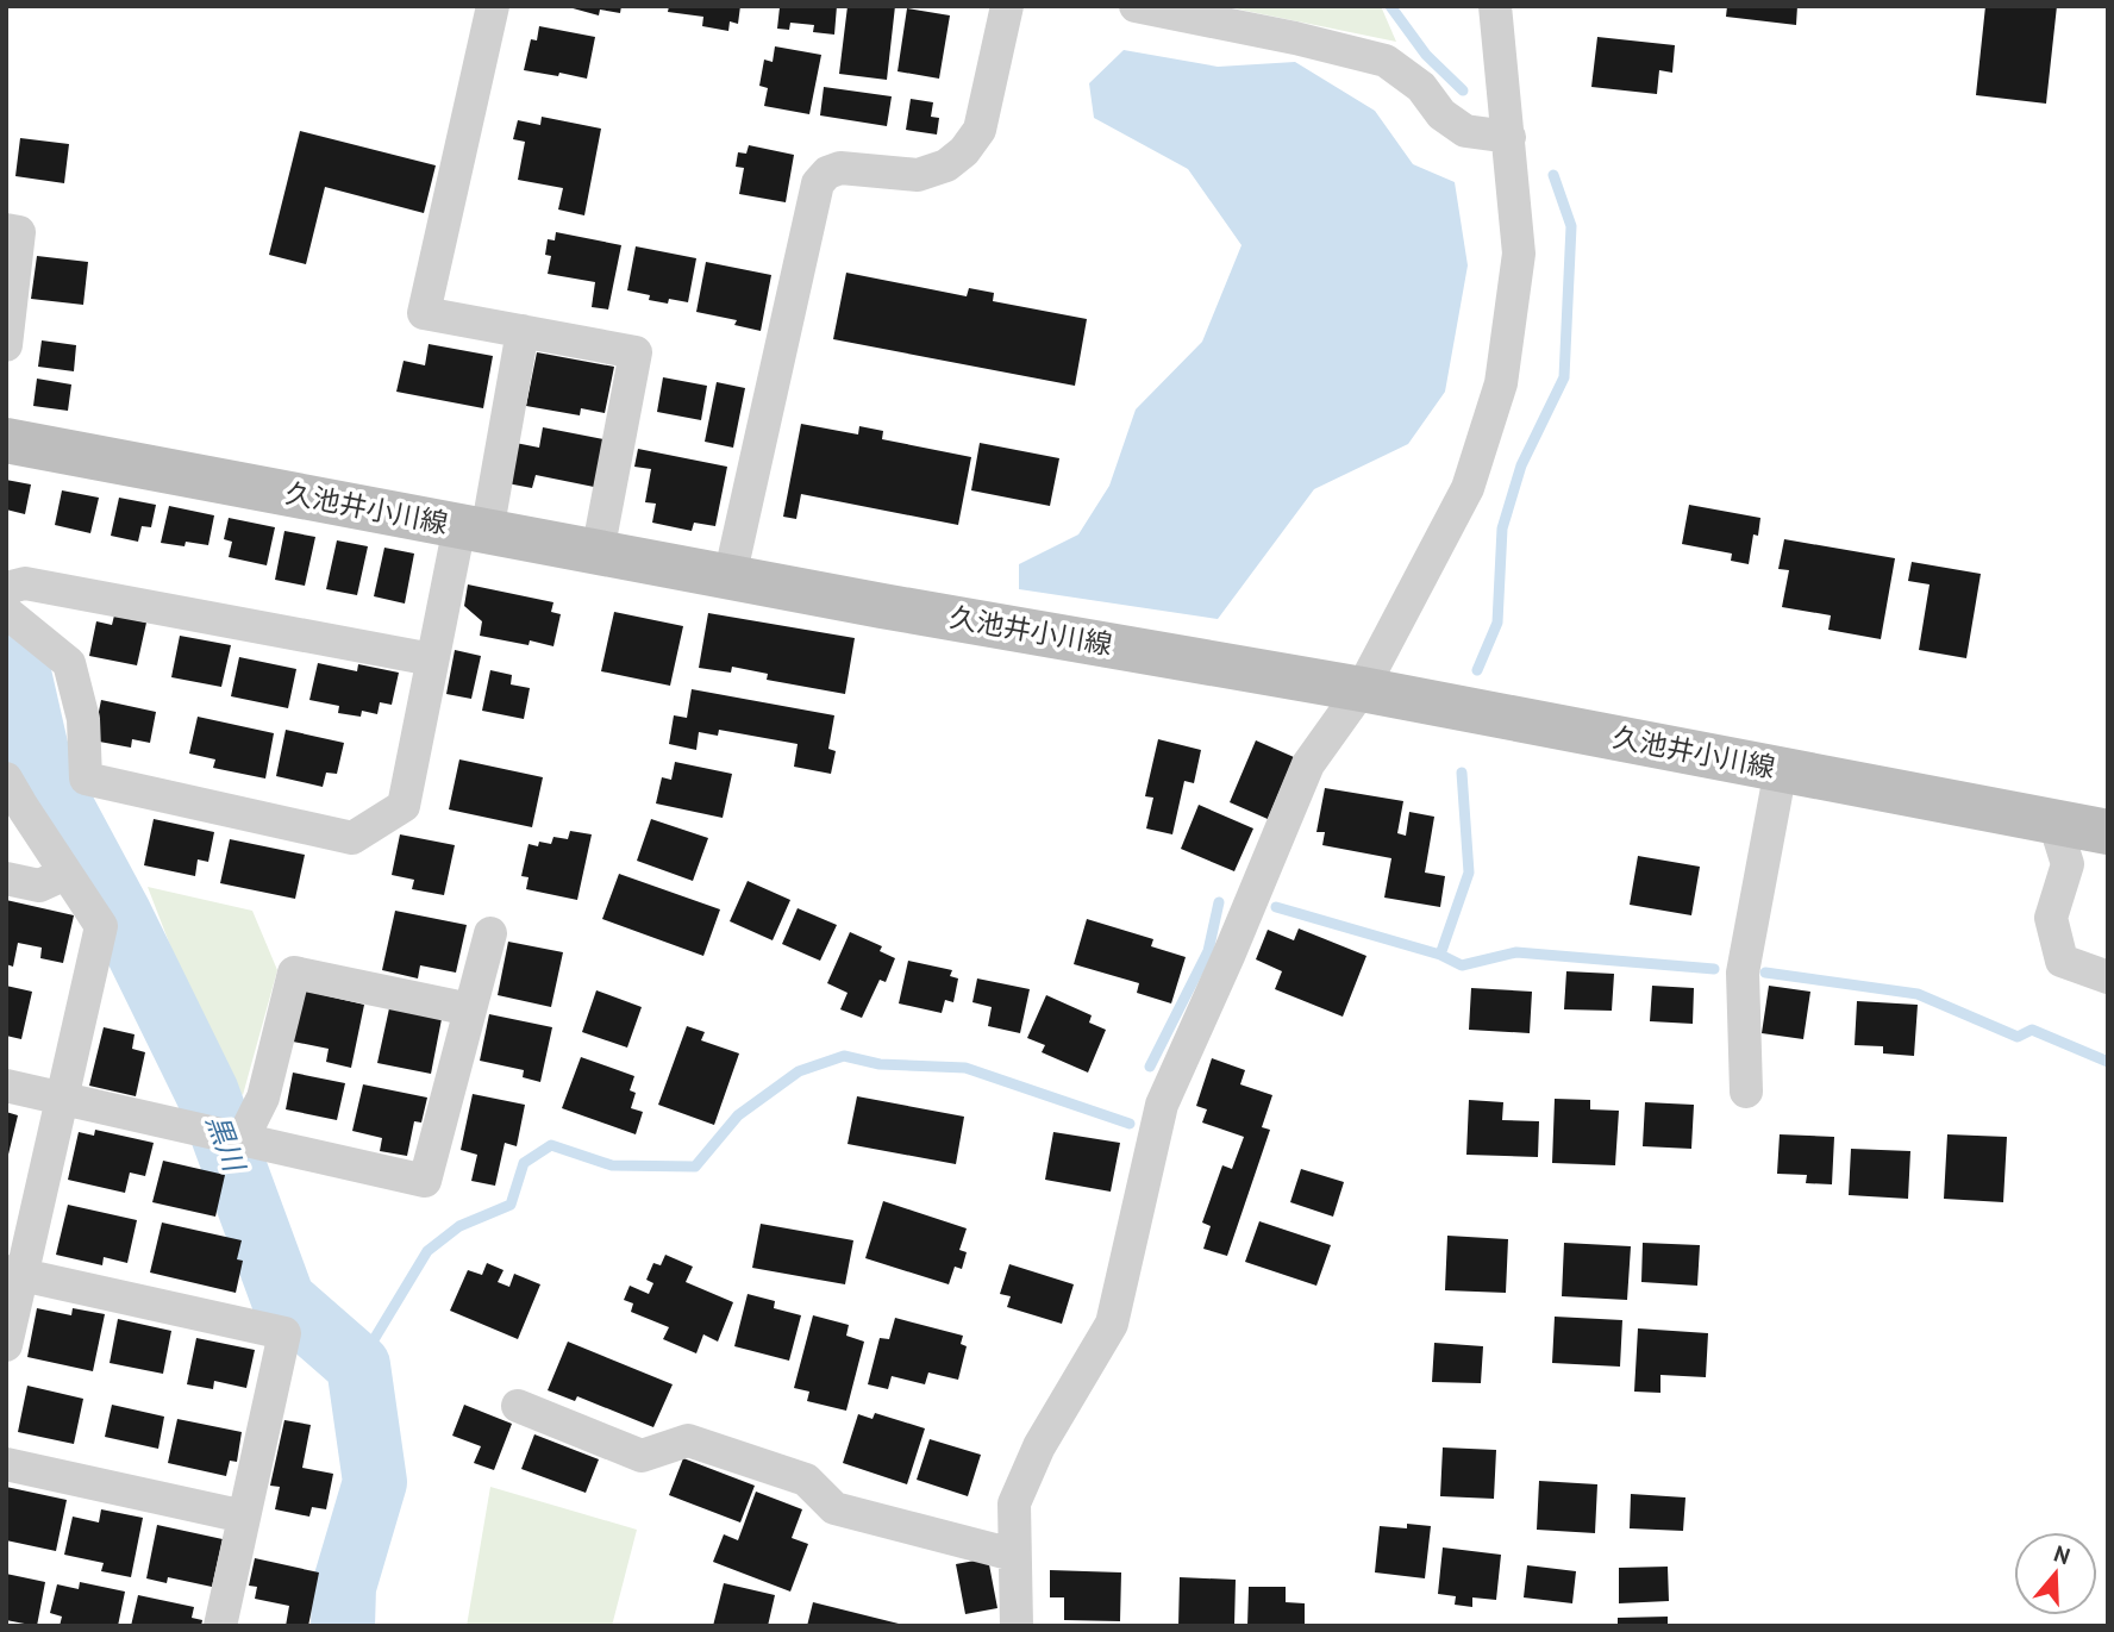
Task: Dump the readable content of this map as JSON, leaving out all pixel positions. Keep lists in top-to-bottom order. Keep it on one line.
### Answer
{"streets":{"street":["久池井小川線"]},"water":["黒川"],"north":"top"}
